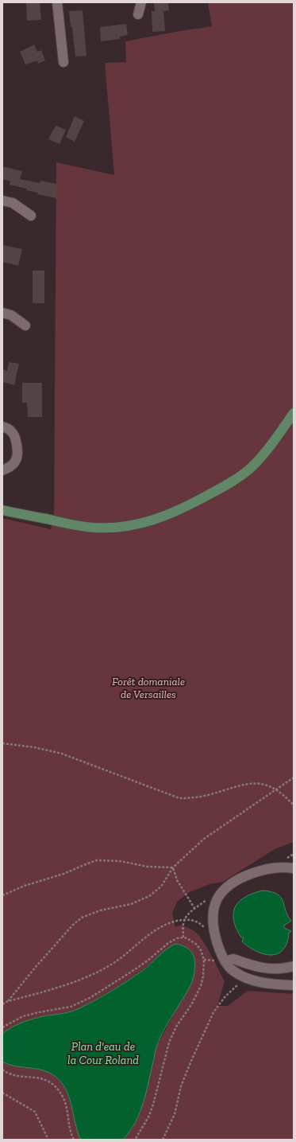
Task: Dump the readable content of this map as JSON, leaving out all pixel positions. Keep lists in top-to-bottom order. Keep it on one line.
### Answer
{"water":["Plan d'eau de la Cour Roland"],"parks":["Forêt domaniale de Versailles"]}
